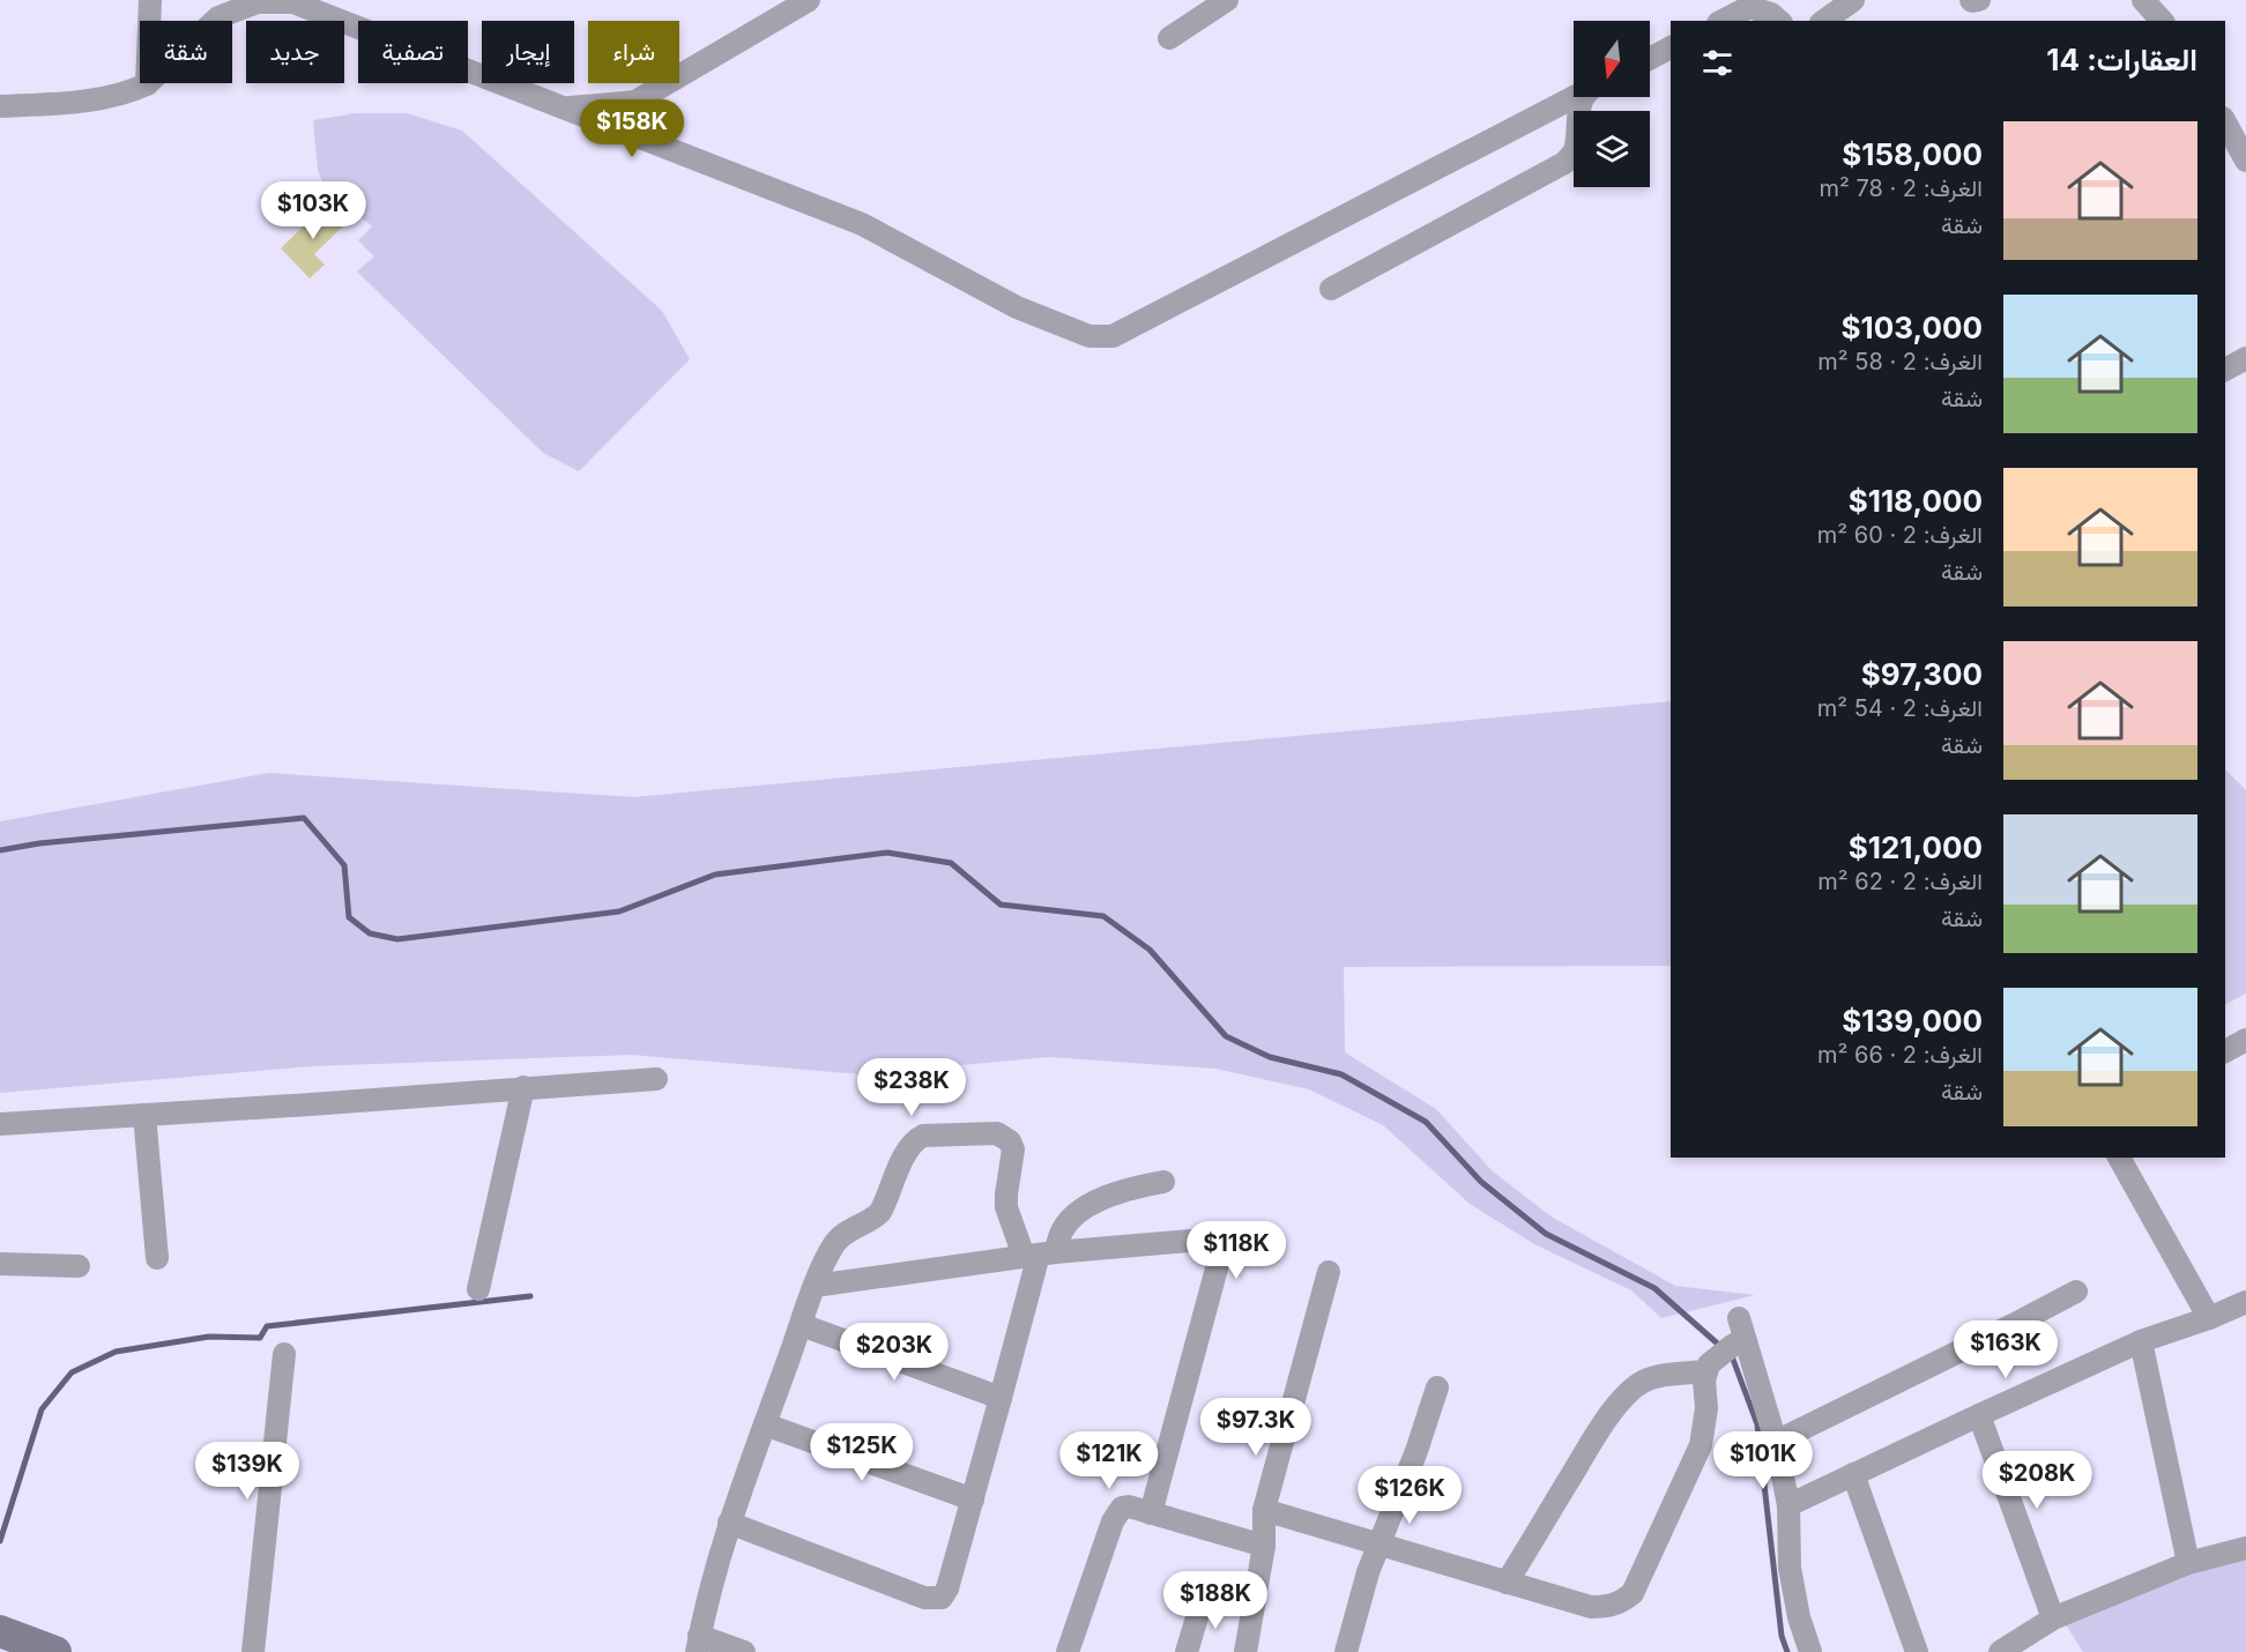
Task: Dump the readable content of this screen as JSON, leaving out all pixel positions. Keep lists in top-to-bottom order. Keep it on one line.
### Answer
{"north":"bottom","page":{"chip":["شراء","إيجار","تصفية","جديد","شقة"],"heading":"العقارات: 14","price":["$158K","$103K","$238K","$118K","$163K","$203K","$97.3K","$125K","$121K","$101K","$139K","$208K","$126K","$188K"],"list":[{"name":"$158,000","note":"الغرف: 2 · 78 m² · شقة"},{"name":"$103,000","note":"الغرف: 2 · 58 m² · شقة"},{"name":"$118,000","note":"الغرف: 2 · 60 m² · شقة"},{"name":"$97,300","note":"الغرف: 2 · 54 m² · شقة"},{"name":"$121,000","note":"الغرف: 2 · 62 m² · شقة"},{"name":"$139,000","note":"الغرف: 2 · 66 m² · شقة"}]}}
